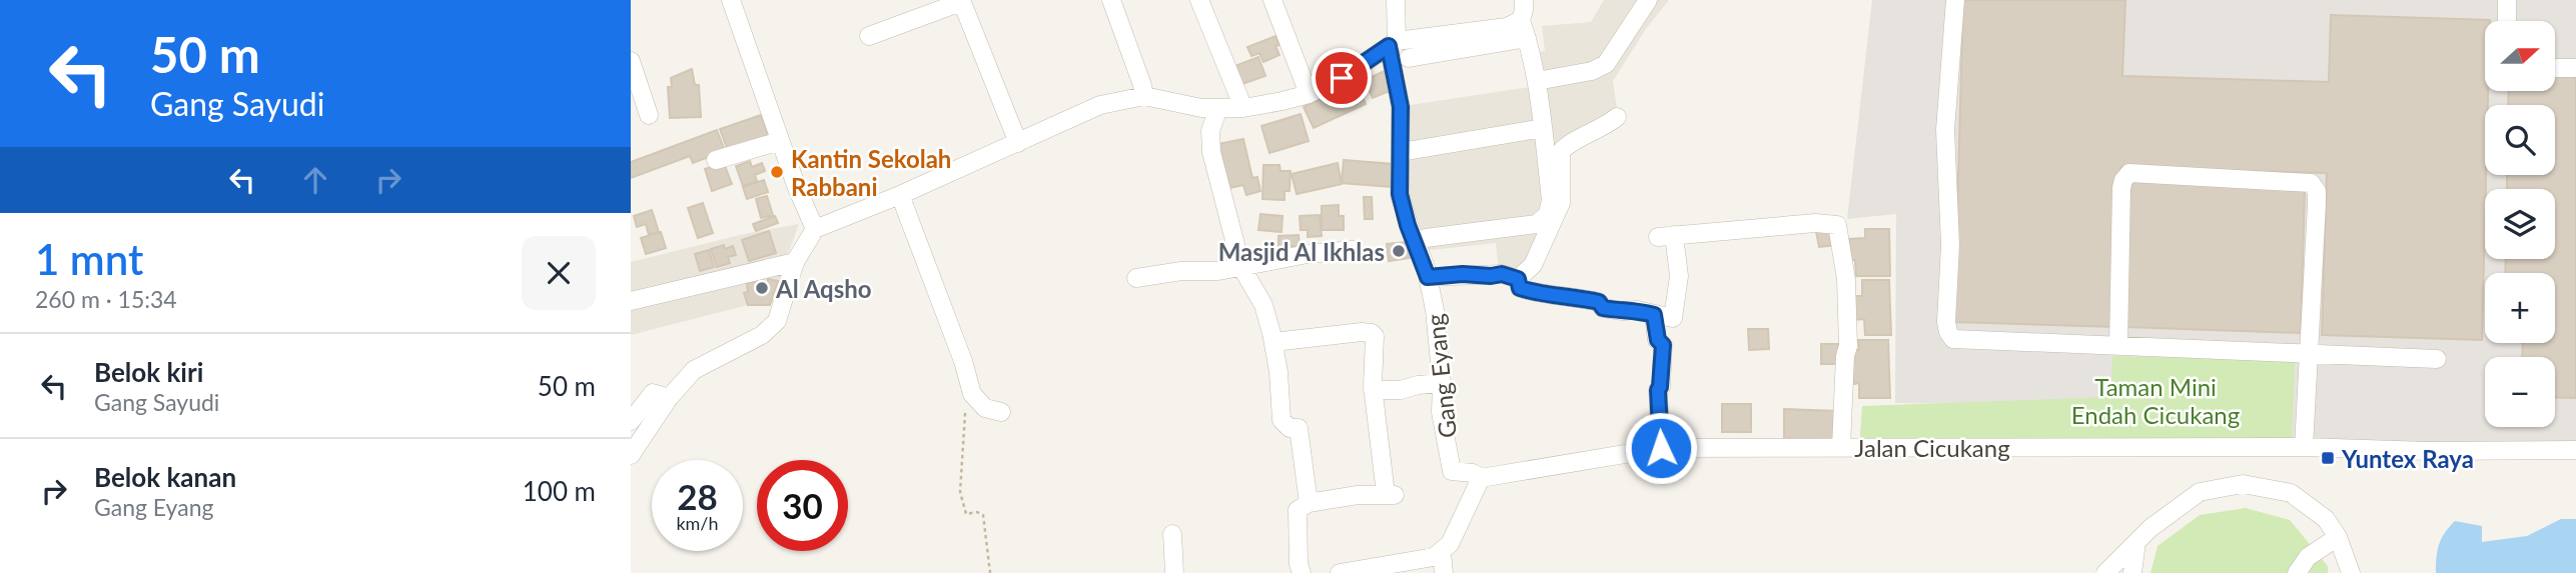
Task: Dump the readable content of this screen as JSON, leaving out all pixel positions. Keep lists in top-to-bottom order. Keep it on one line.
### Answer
{"streets":{"street":["Gang Eyang","Jalan Cicukang"]},"crossings":[["Gang Eyang","Jalan Cicukang"]],"parks":["Taman Mini Endah Cicukang"],"places":{"other":["Kantin Sekolah Rabbani","Masjid Al Ikhlas","Al Aqsho"],"transit":["Yuntex Raya"]},"north":"right","page":{"turn":["50 m","Gang Sayudi"],"map_buttons":["+","−"],"heading":["1 mnt","260 m · 15:34"],"list":[{"name":"Belok kiri","note":"Gang Sayudi","value":"50 m"},{"name":"Belok kanan","note":"Gang Eyang","value":"100 m"}],"speed":"28 km/h","limit":"30"}}
